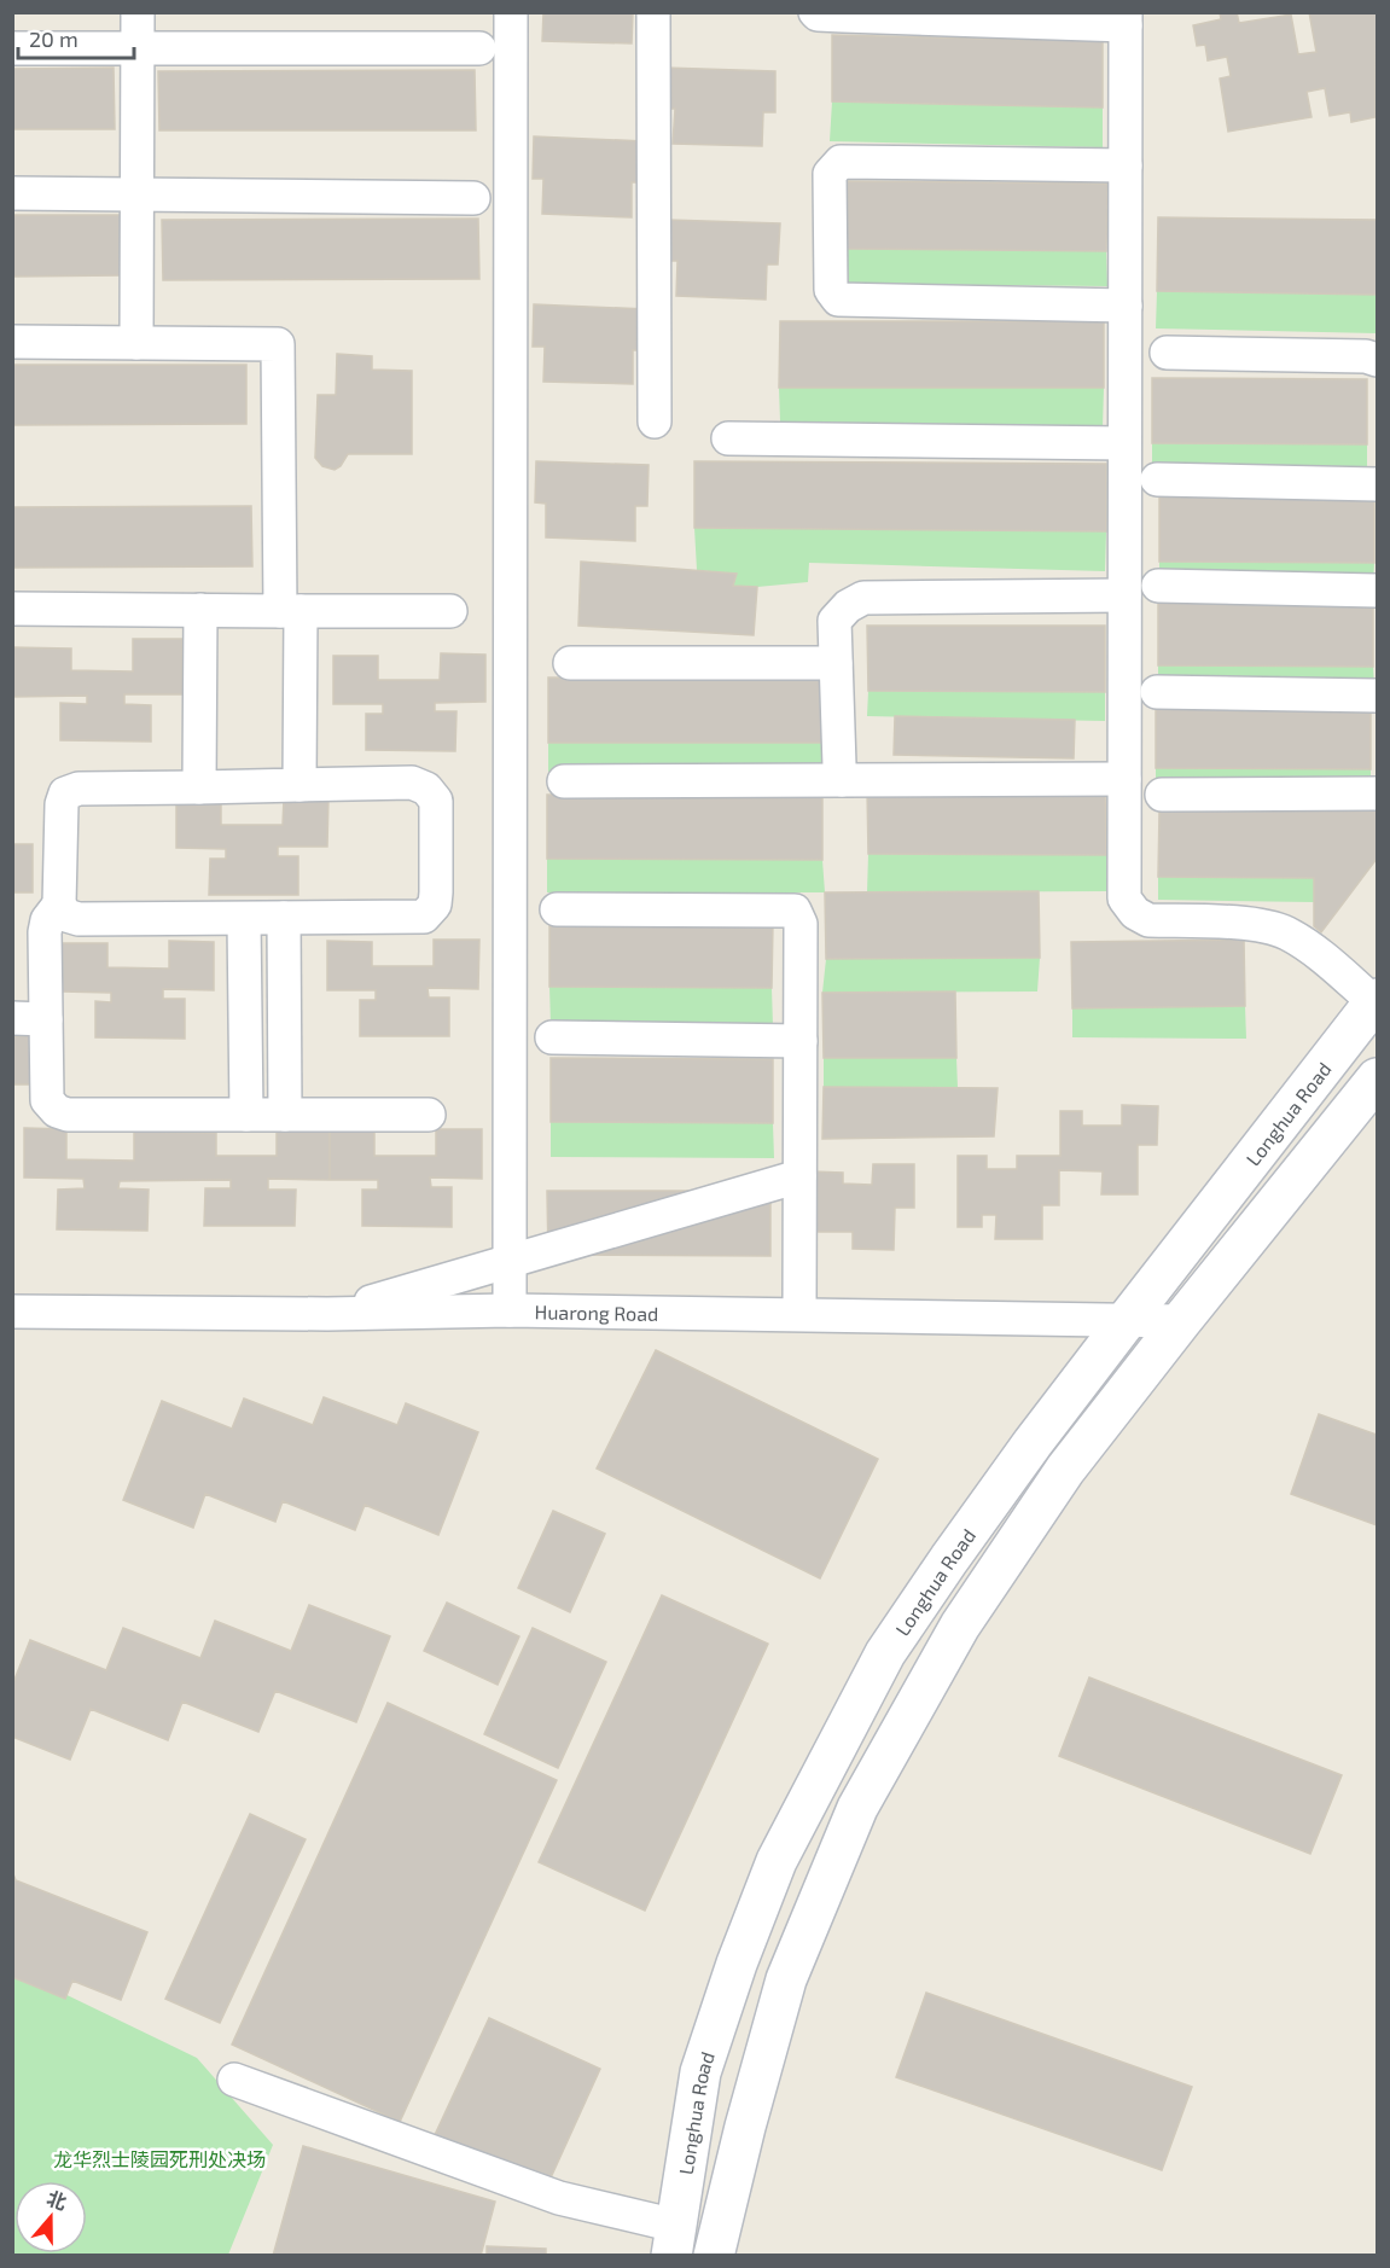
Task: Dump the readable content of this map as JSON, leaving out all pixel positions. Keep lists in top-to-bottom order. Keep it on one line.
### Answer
{"streets":{"main road":["Longhua Road"],"street":["Huarong Road"]},"crossings":[["Longhua Road","Huarong Road"]],"parks":["龙华烈士陵园死刑处决场"],"scale_bar":"20 m","north":"top"}
